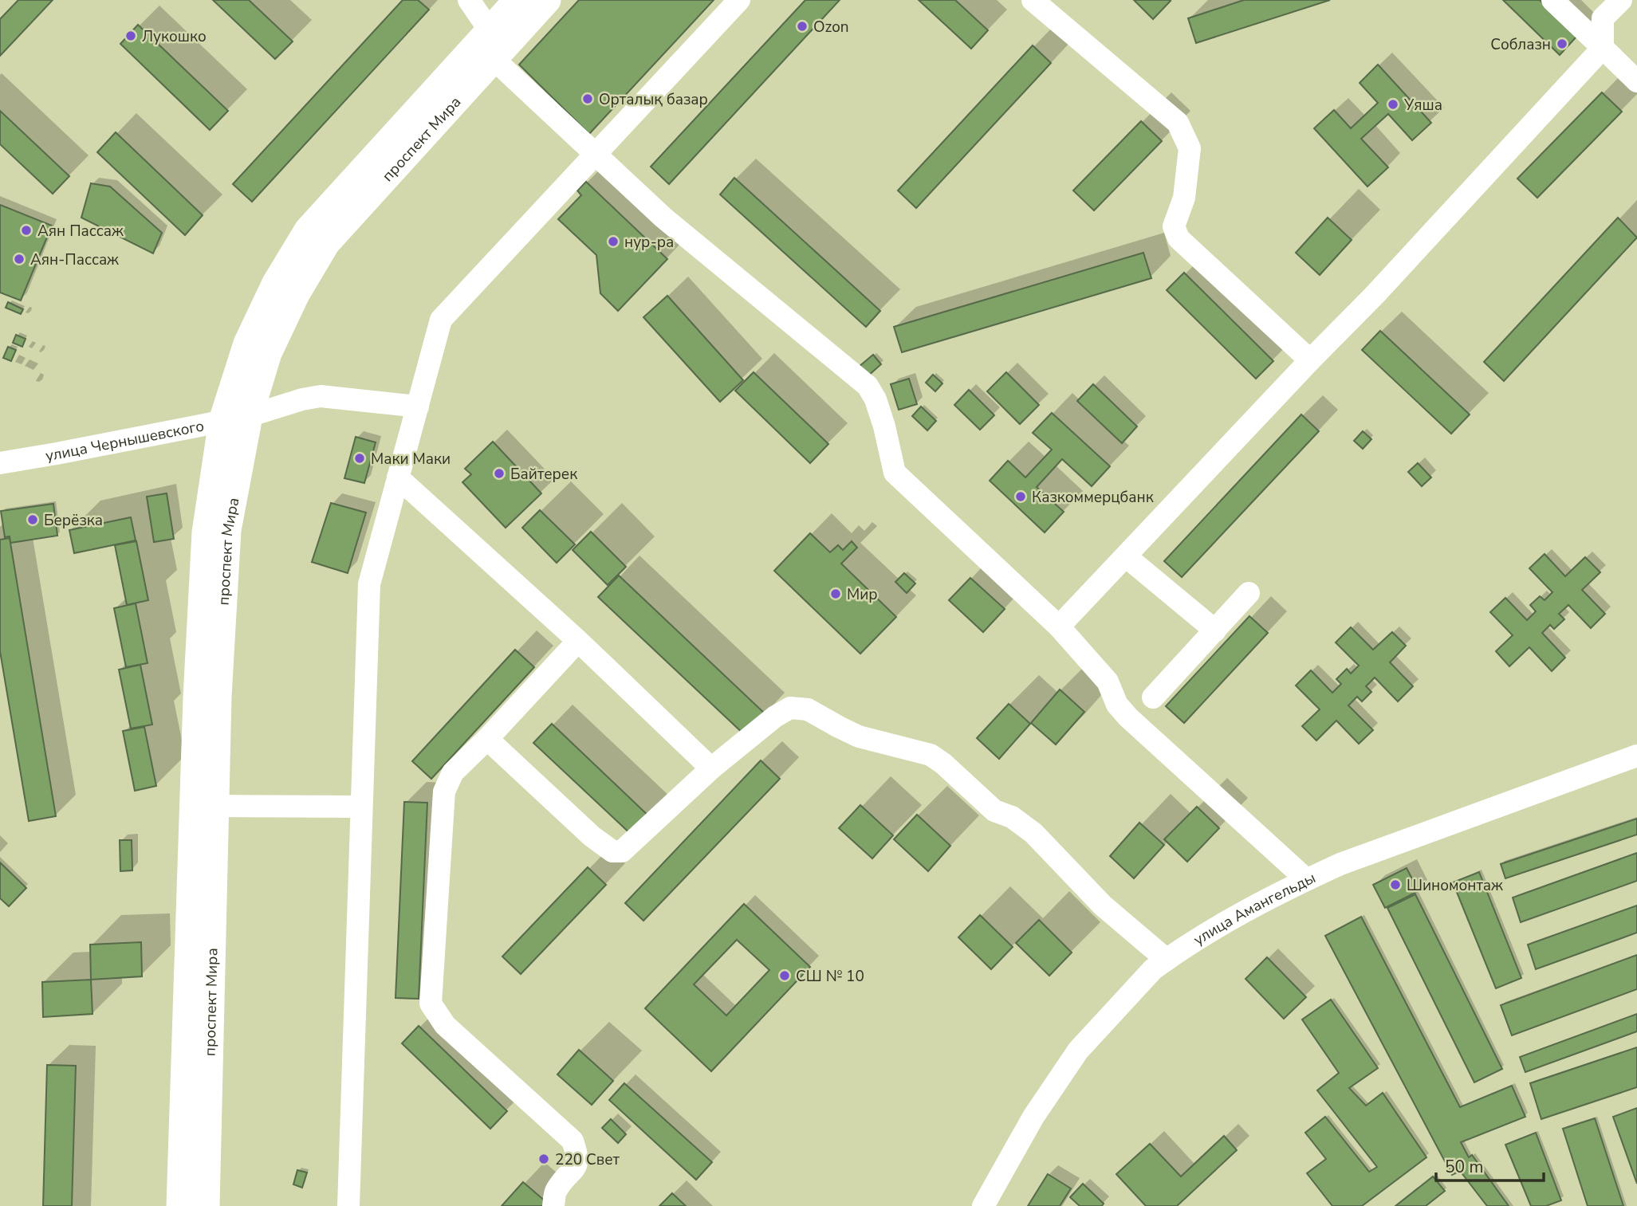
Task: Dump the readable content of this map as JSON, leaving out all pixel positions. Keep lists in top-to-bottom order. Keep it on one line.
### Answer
{"streets":{"main road":["проспект Мира"],"street":["улица Чернышевского","улица Амангельды"]},"crossings":[["проспект Мира","улица Чернышевского"]],"places":["Ozon","Лукошко","Соблазн","Орталық базар","Уяша","Аян Пассаж","нур-ра","Аян-Пассаж","Маки Маки","Байтерек","Казкоммерцбанк","Берёзка","Мир","Шиномонтаж","СШ № 10","220 Свет"],"scale_bar":"50 m"}
